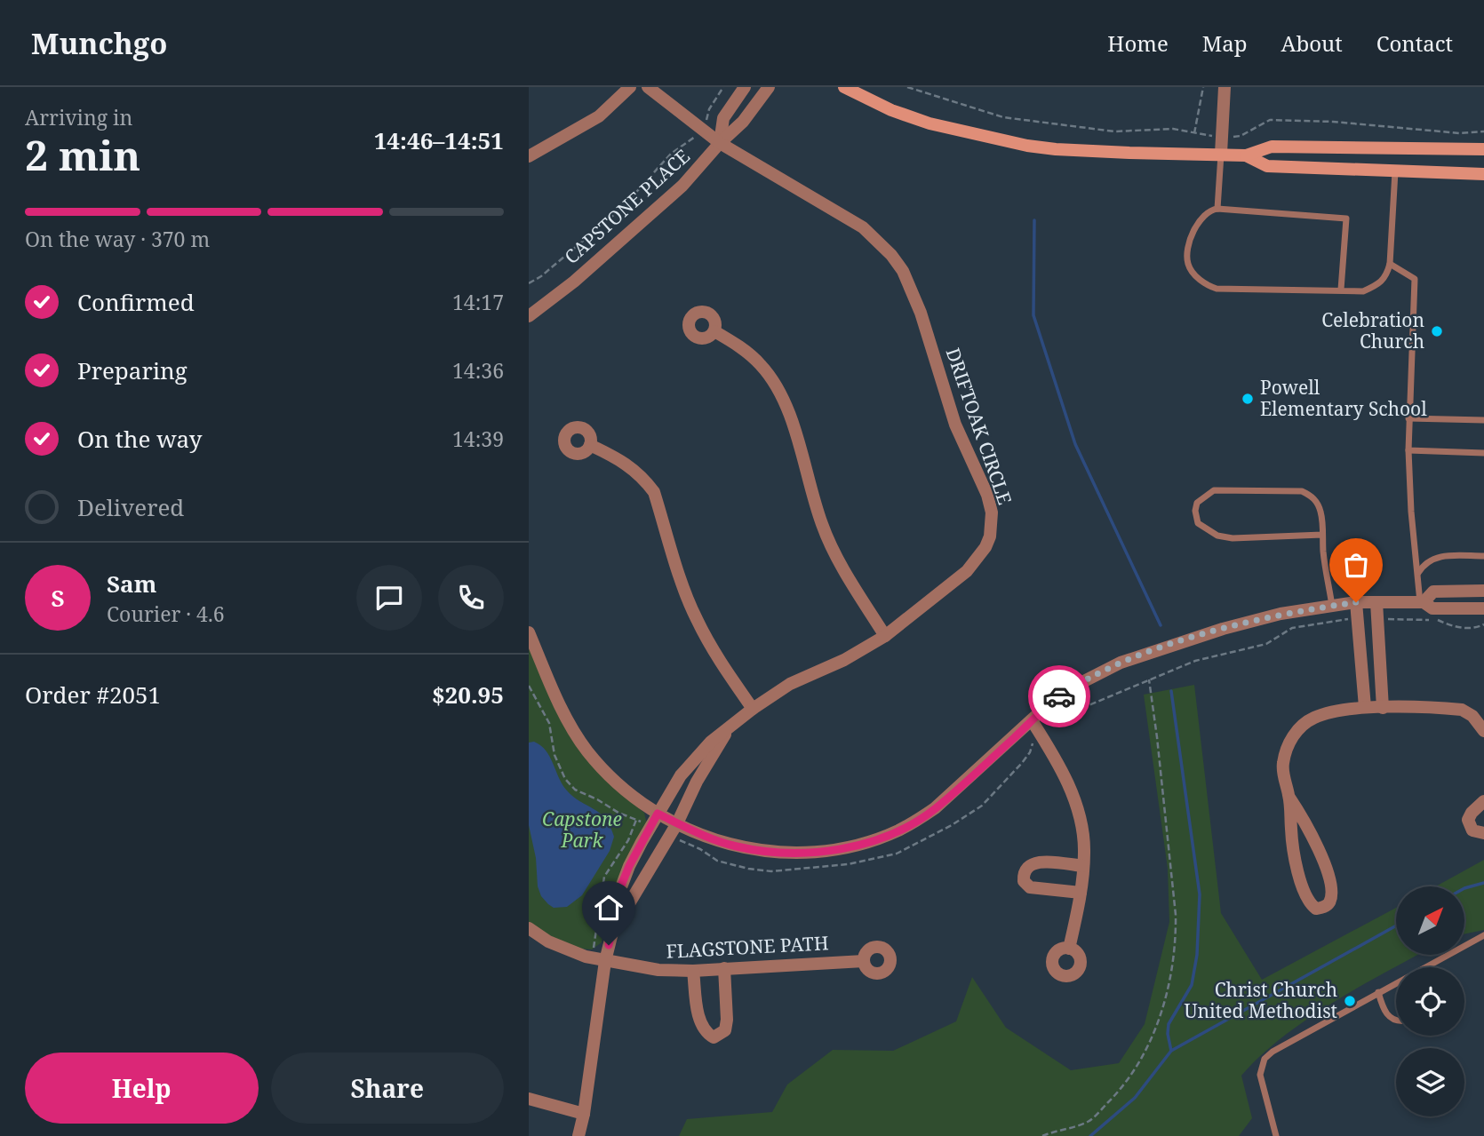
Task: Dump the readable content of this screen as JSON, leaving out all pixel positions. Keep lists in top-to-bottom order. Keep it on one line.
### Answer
{"streets":{"street":["CAPSTONE PLACE","DRIFTOAK CIRCLE","FLAGSTONE PATH"]},"crossings":[["CAPSTONE PLACE","DRIFTOAK CIRCLE"]],"parks":["Capstone Park"],"places":["Celebration Church","Powell Elementary School","Christ Church United Methodist"],"north":"top right","page":{"header":"Munchgo","nav":["Home","Map","About","Contact"],"heading":["2 min","Arriving in","14:46–14:51"],"panel":["Sam","Courier · 4.6","Order #2051","$20.95"],"bar":"On the way · 370 m","list":[["Confirmed","14:17"],["Preparing","14:36"],["On the way","14:39"],"Delivered"],"round":"S","buttons":["Help","Share"]}}
